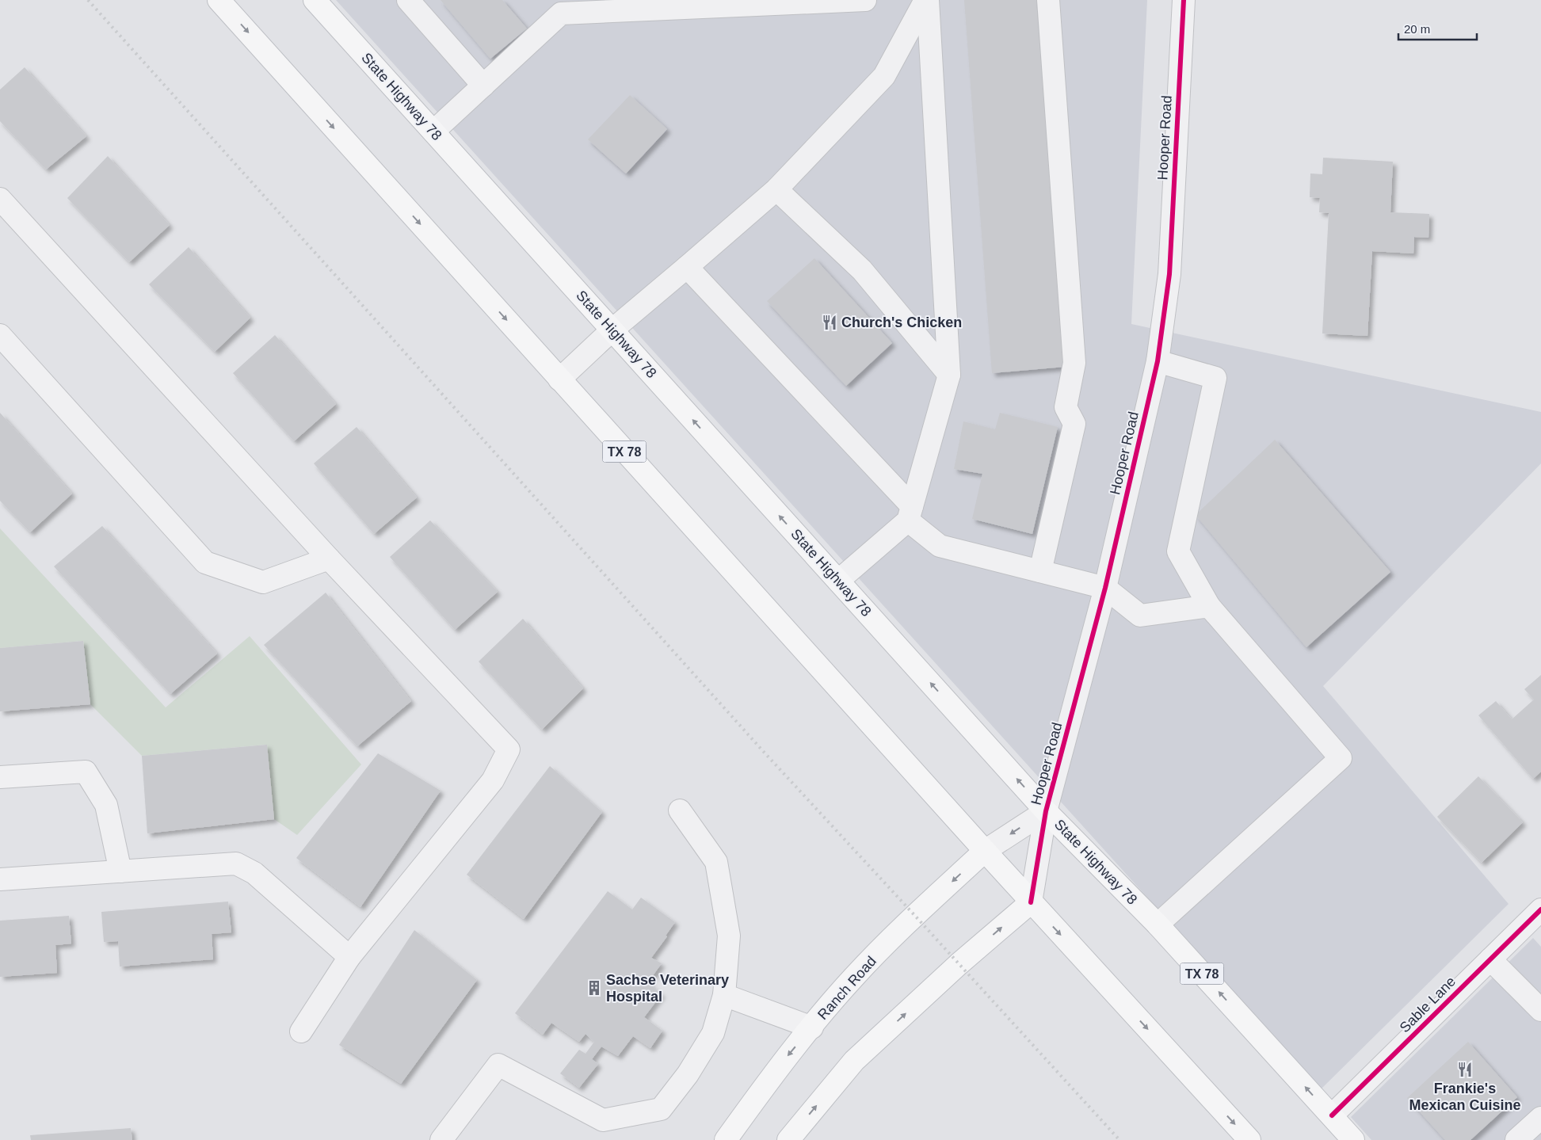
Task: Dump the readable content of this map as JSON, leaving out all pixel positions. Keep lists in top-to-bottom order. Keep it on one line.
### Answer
{"streets":{"main road":["State Highway 78","TX 78","Ranch Road"],"street":["Hooper Road","Sable Lane"]},"crossings":[["State Highway 78","Hooper Road"],["State Highway 78","Sable Lane"],["Hooper Road","TX 78"],["Hooper Road","Ranch Road"],["TX 78","Ranch Road"]],"places":{"restaurant":["Church's Chicken","Frankie's Mexican Cuisine"],"building":["Sachse Veterinary Hospital"]},"scale_bar":"20 m"}
